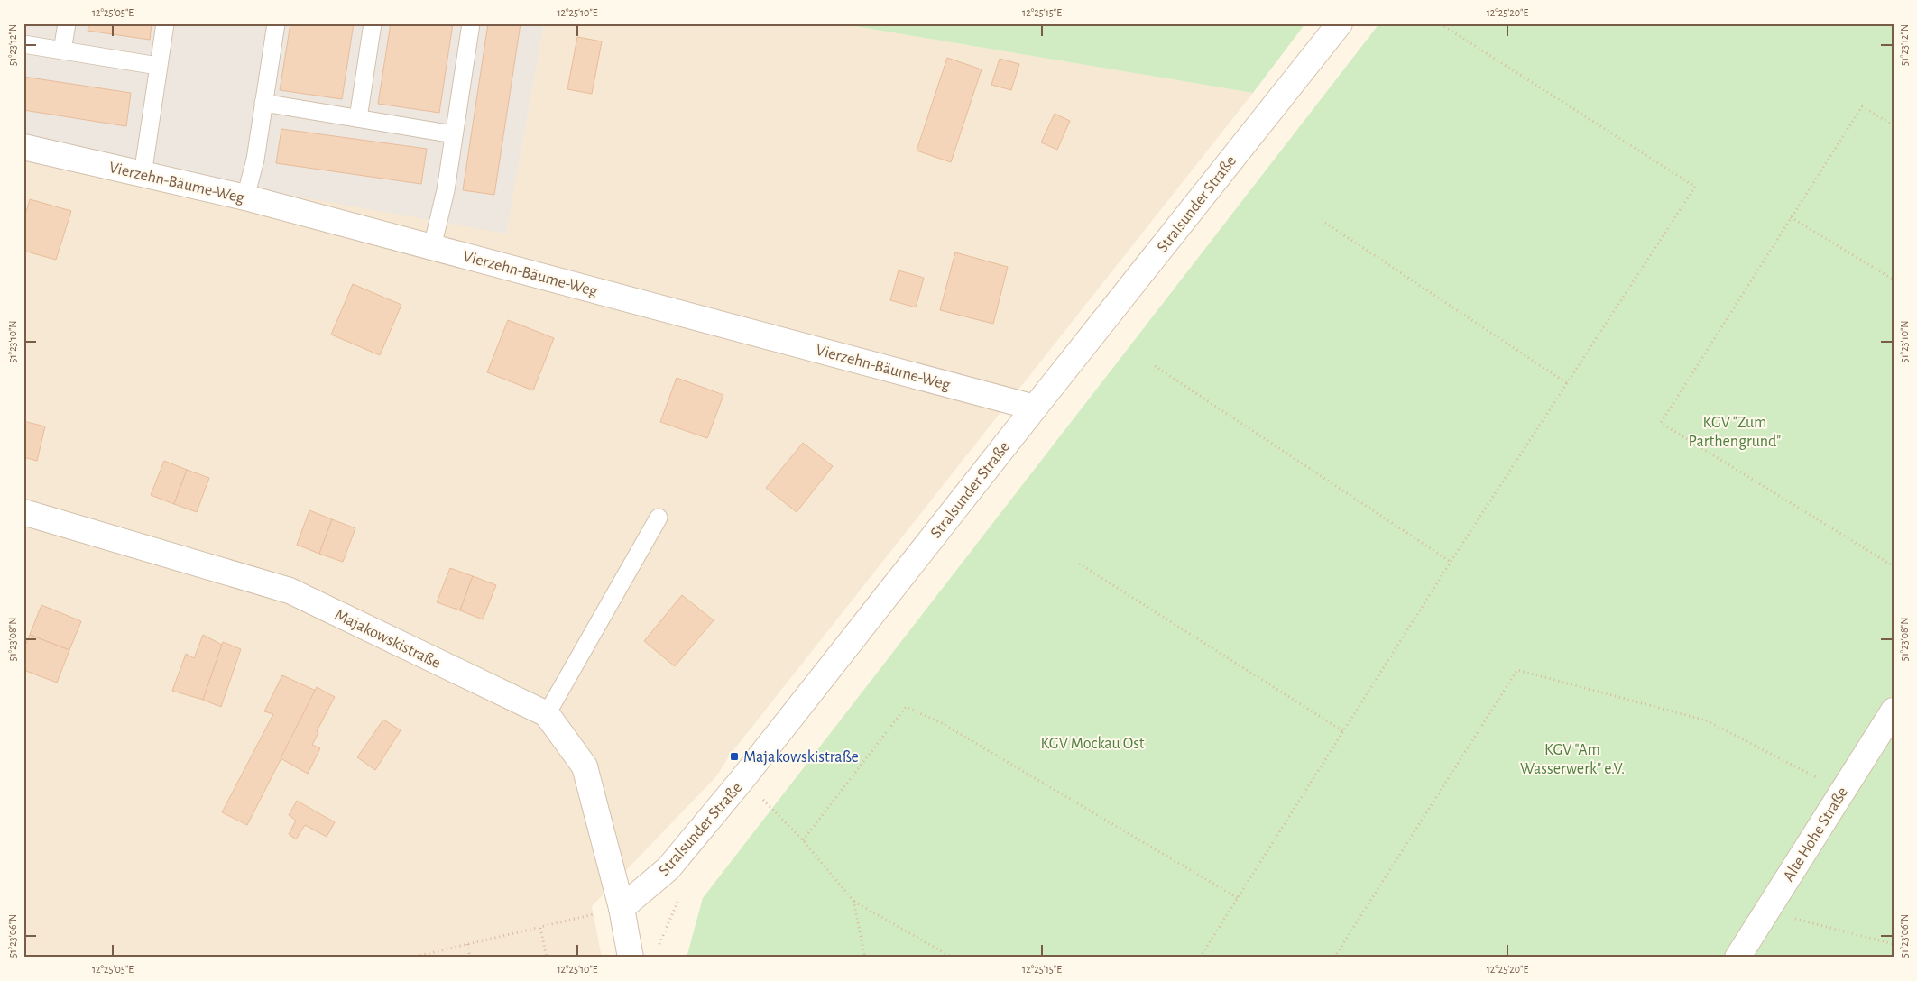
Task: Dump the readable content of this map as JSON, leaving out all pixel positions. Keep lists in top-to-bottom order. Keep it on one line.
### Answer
{"streets":{"street":["Vierzehn-Bäume-Weg","Stralsunder Straße","Majakowskistraße","Alte Hohe Straße"]},"crossings":[["Vierzehn-Bäume-Weg","Stralsunder Straße"],["Stralsunder Straße","Majakowskistraße"]],"parks":["KGV \"Zum Parthengrund\"","KGV Mockau Ost","KGV \"Am Wasserwerk\" e.V."],"places":{"transit":["Majakowskistraße"]},"coordinates":["12°25'05\"E","12°25'10\"E","12°25'15\"E","12°25'20\"E","51°23'12\"N","51°23'10\"N","51°23'08\"N","51°23'06\"N"]}
